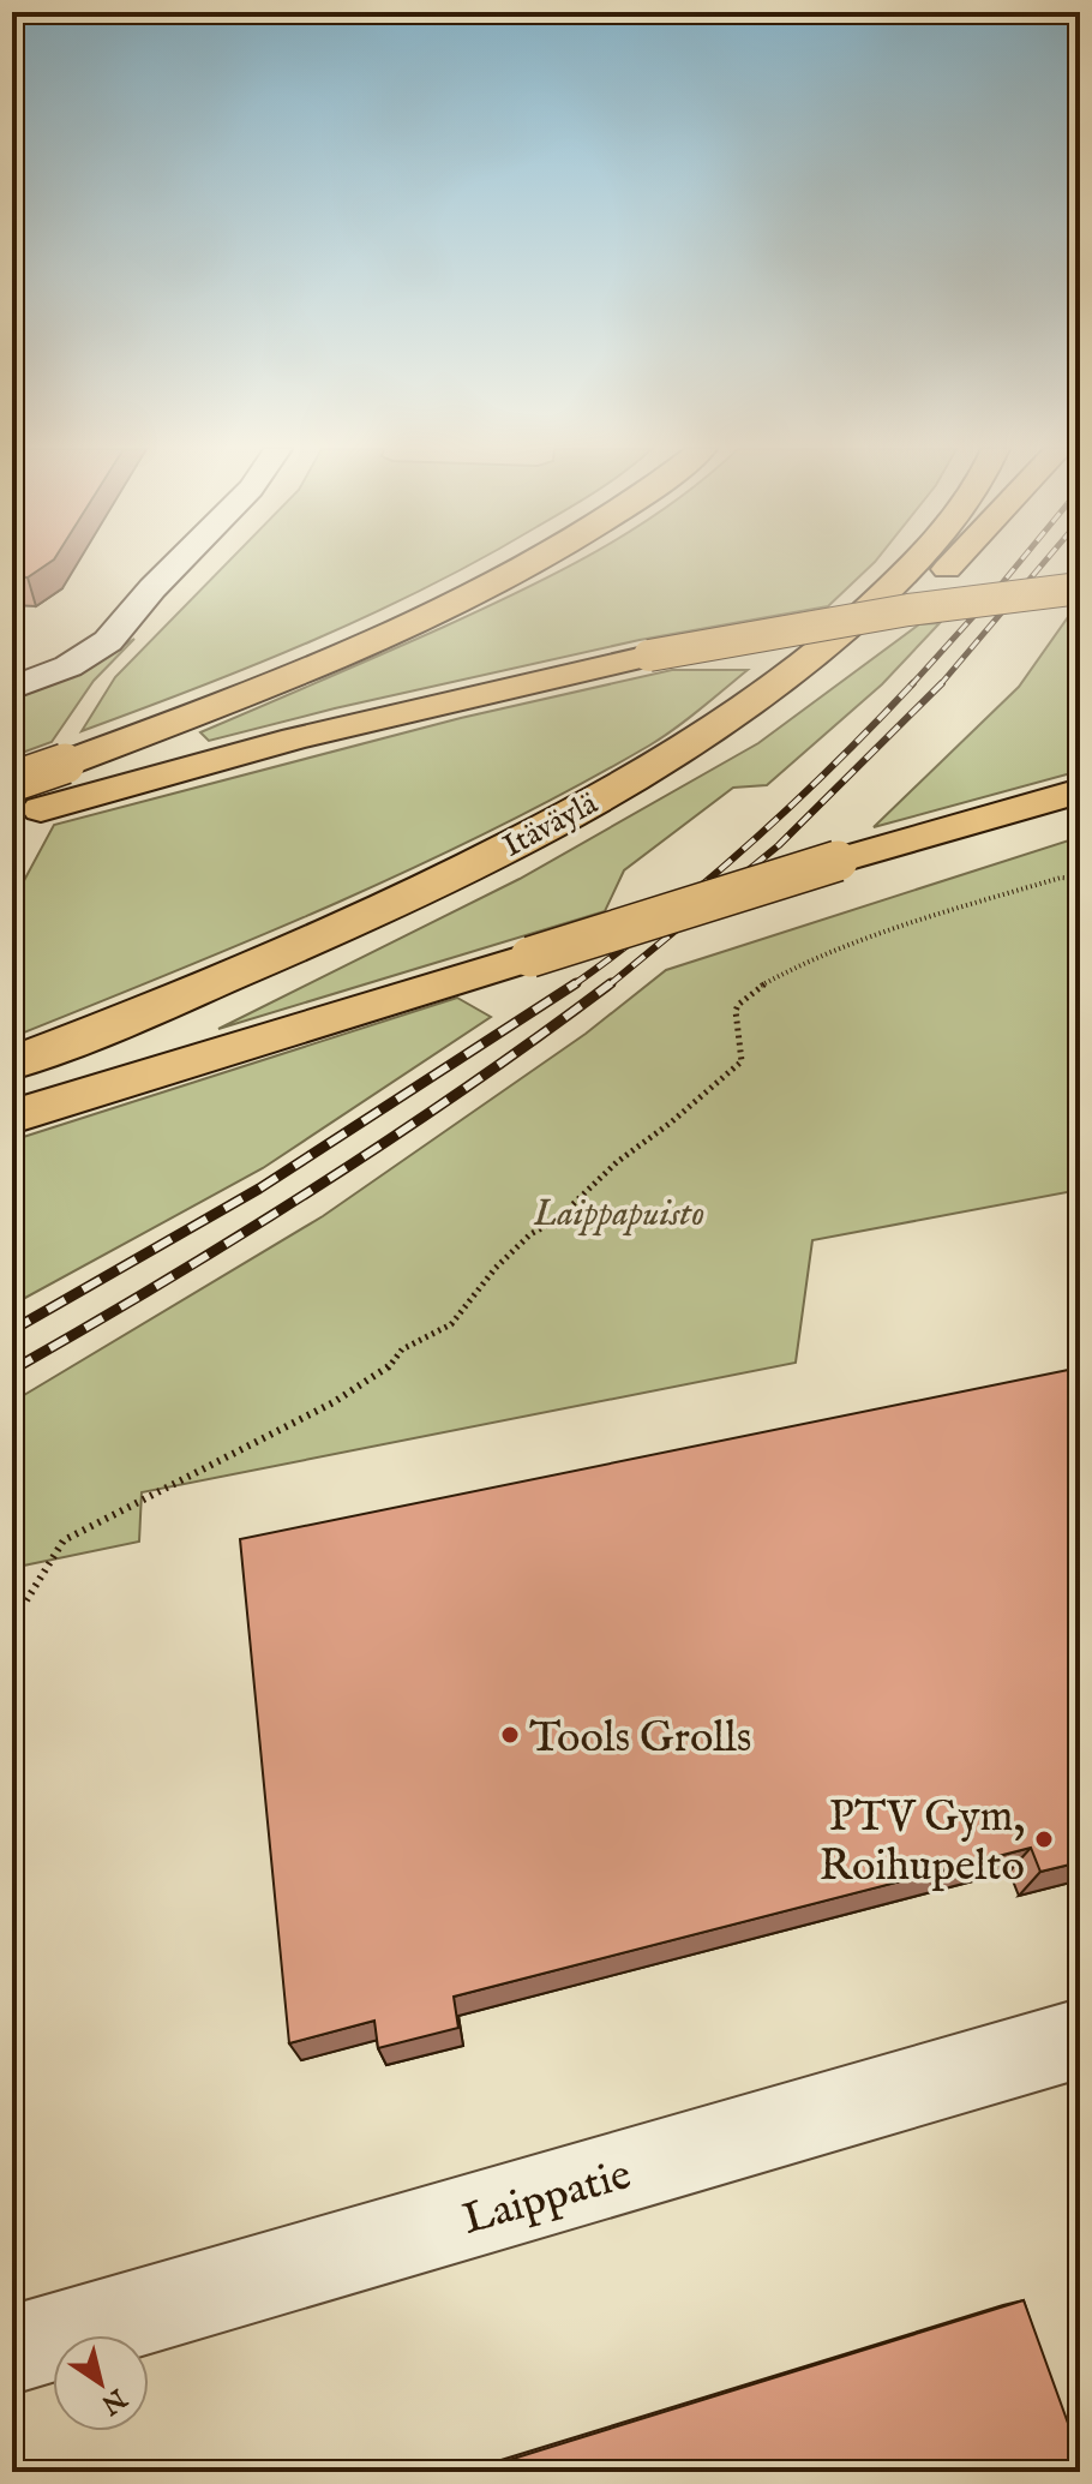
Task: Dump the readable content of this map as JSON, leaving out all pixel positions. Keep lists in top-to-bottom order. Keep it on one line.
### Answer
{"streets":{"highway":["Itäväylä"],"street":["Laippatie"]},"parks":["Laippapuisto"],"places":["Tools Grolls","PTV Gym, Roihupelto"],"north":"bottom right"}
